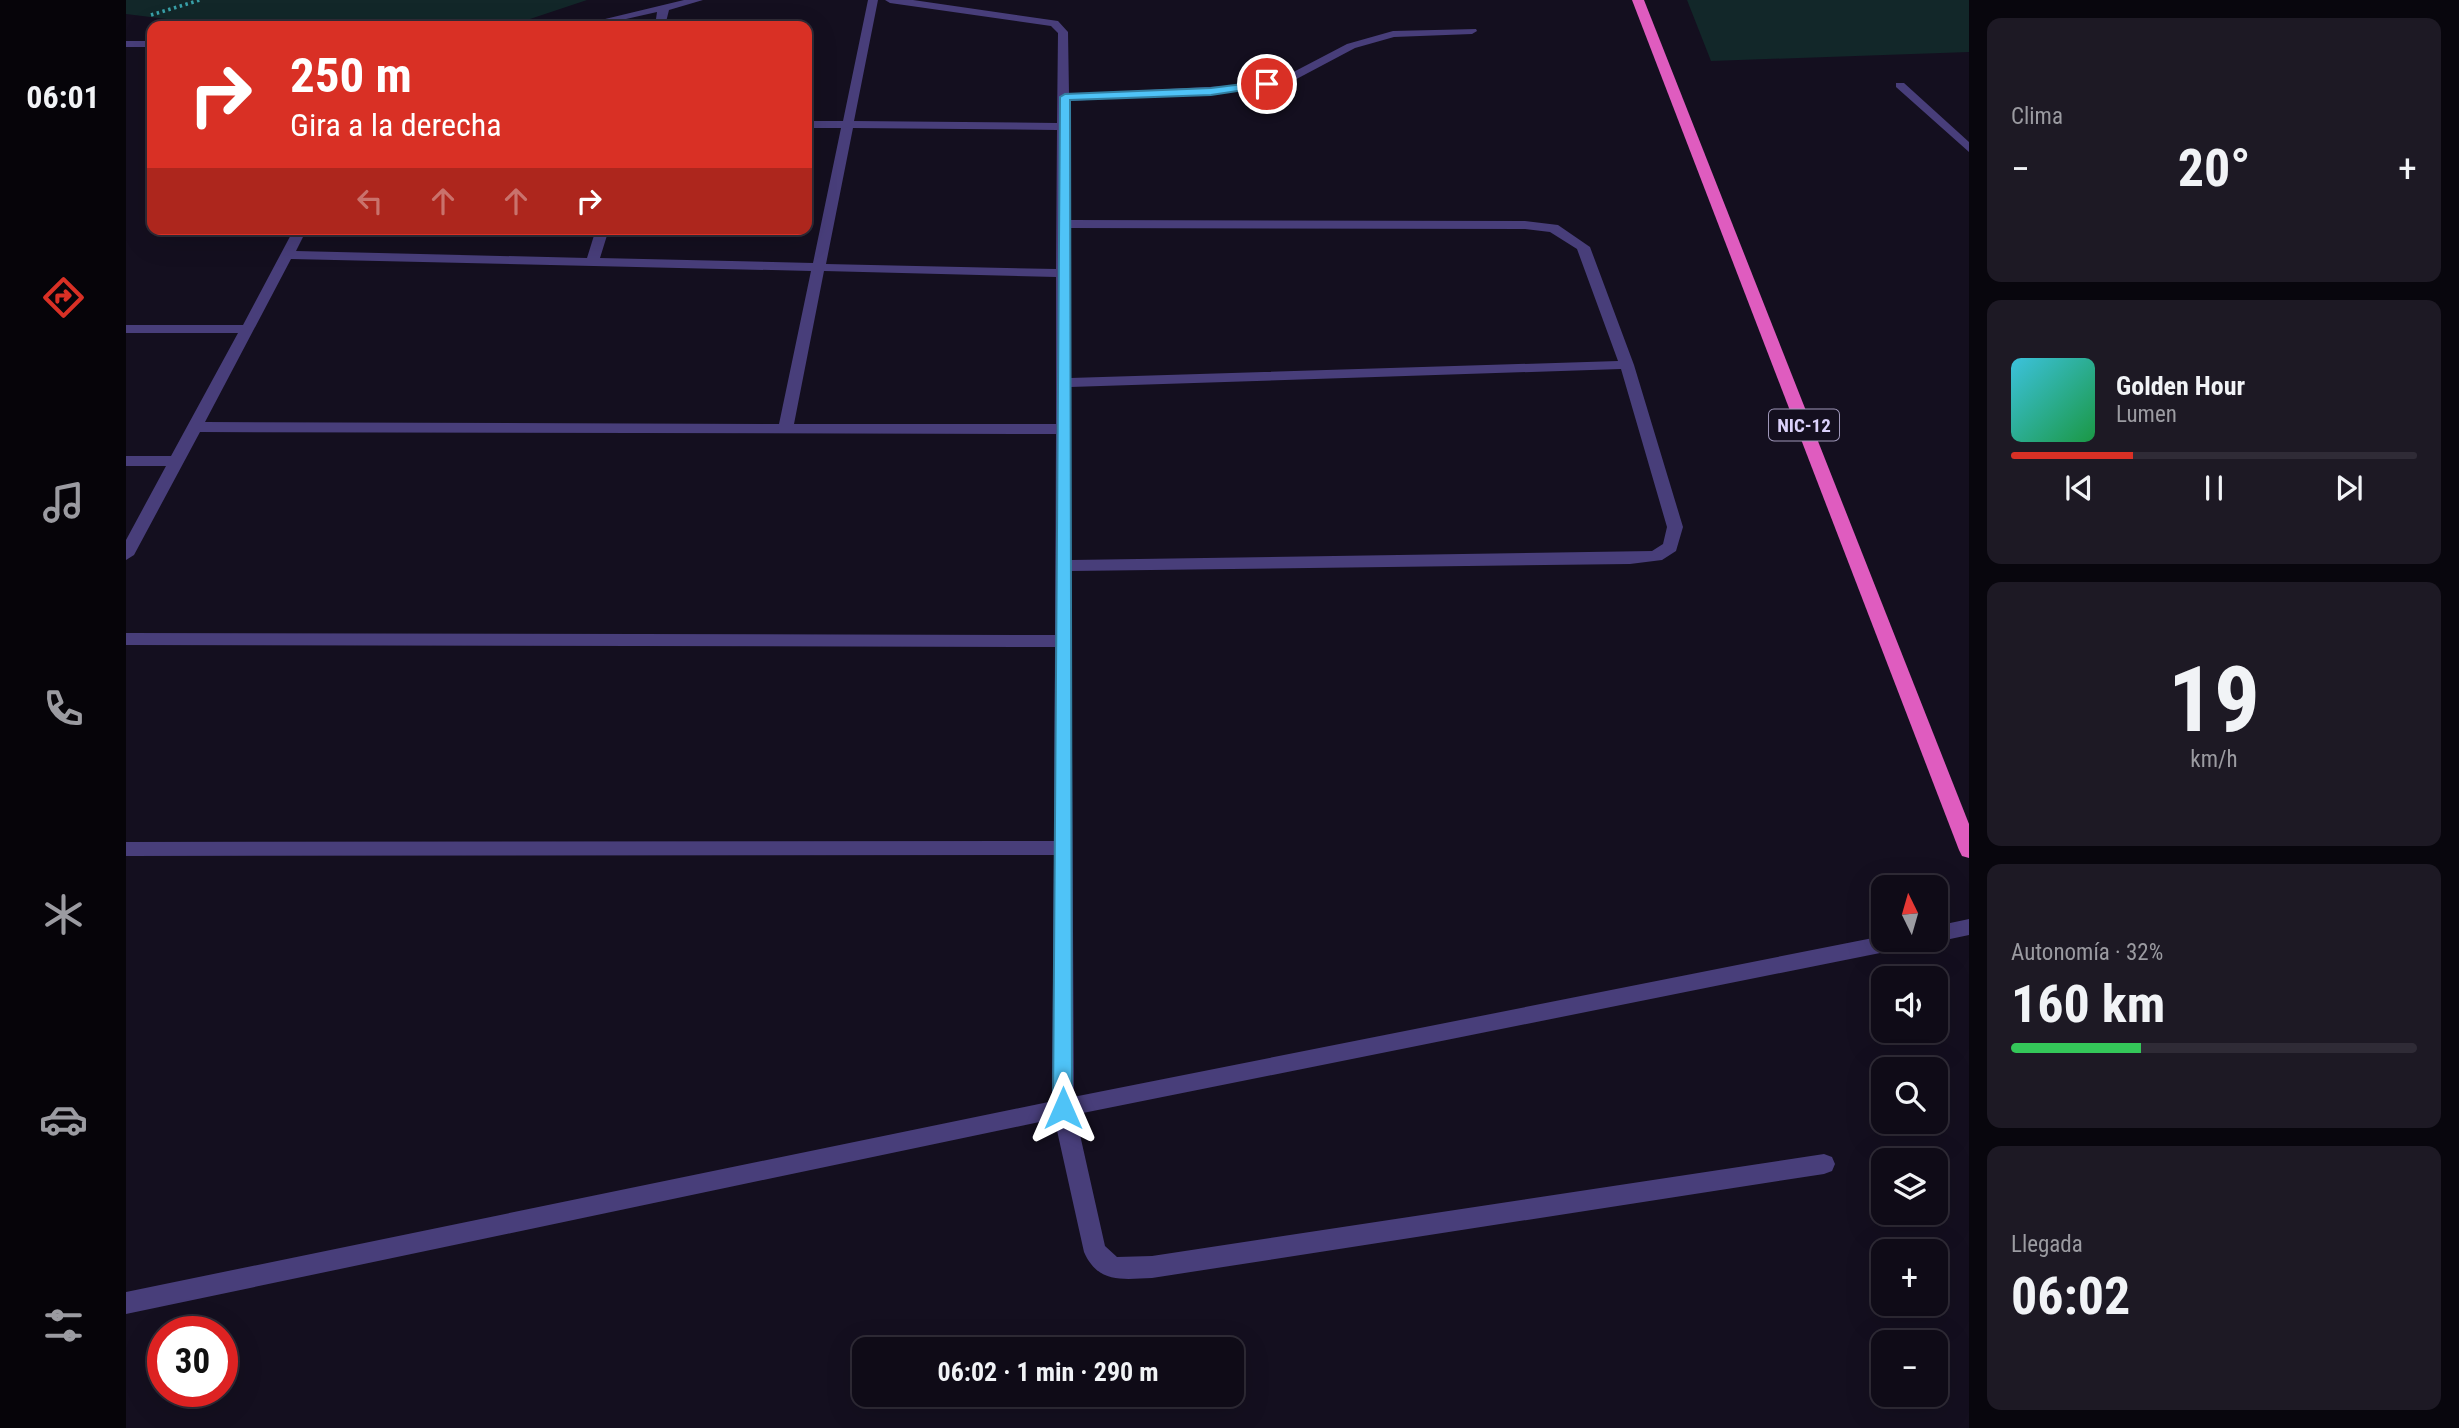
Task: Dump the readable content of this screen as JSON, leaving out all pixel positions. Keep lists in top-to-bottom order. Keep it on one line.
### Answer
{"streets":{"highway":["NIC-12"]},"north":"top","page":{"tabs":"06:01","tile":["Clima",["19","km/h"],["Autonomía · 32%","160 km"],["Llegada","06:02"]],"turn":["250 m","Gira a la derecha"],"heat":["−","20°","+"],"song":["Golden Hour","Lumen"],"map_buttons":["+","−"],"limit":"30","trip":"06:02 · 1 min · 290 m"}}
